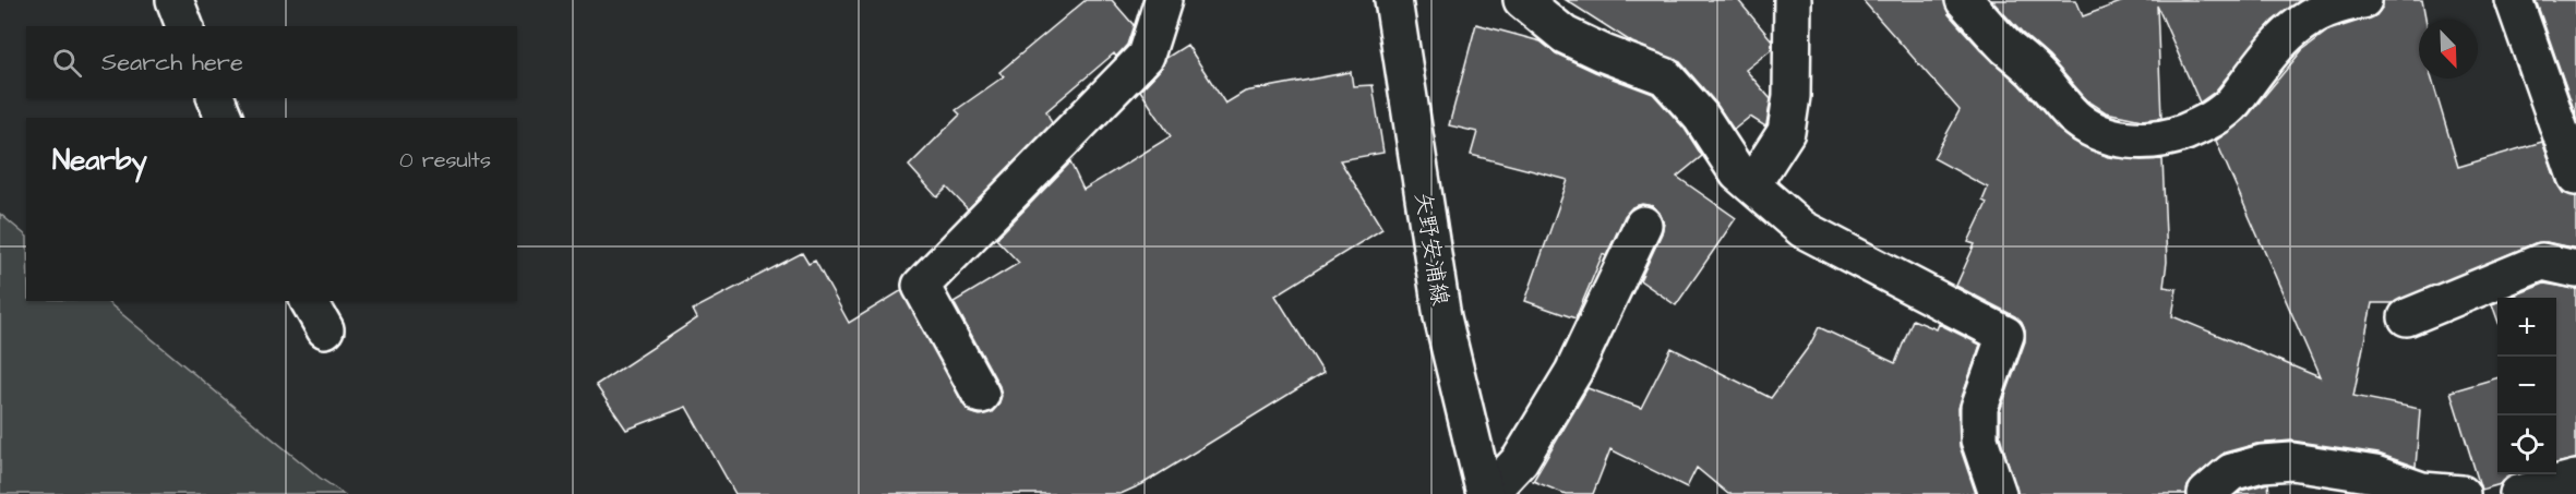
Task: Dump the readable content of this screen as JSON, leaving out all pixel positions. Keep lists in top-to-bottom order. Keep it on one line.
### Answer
{"streets":{"street":["矢野安浦線"]},"north":"bottom right","page":{"search":"Search here","heading":["Nearby","0 results"],"map_buttons":["+","−"]}}
